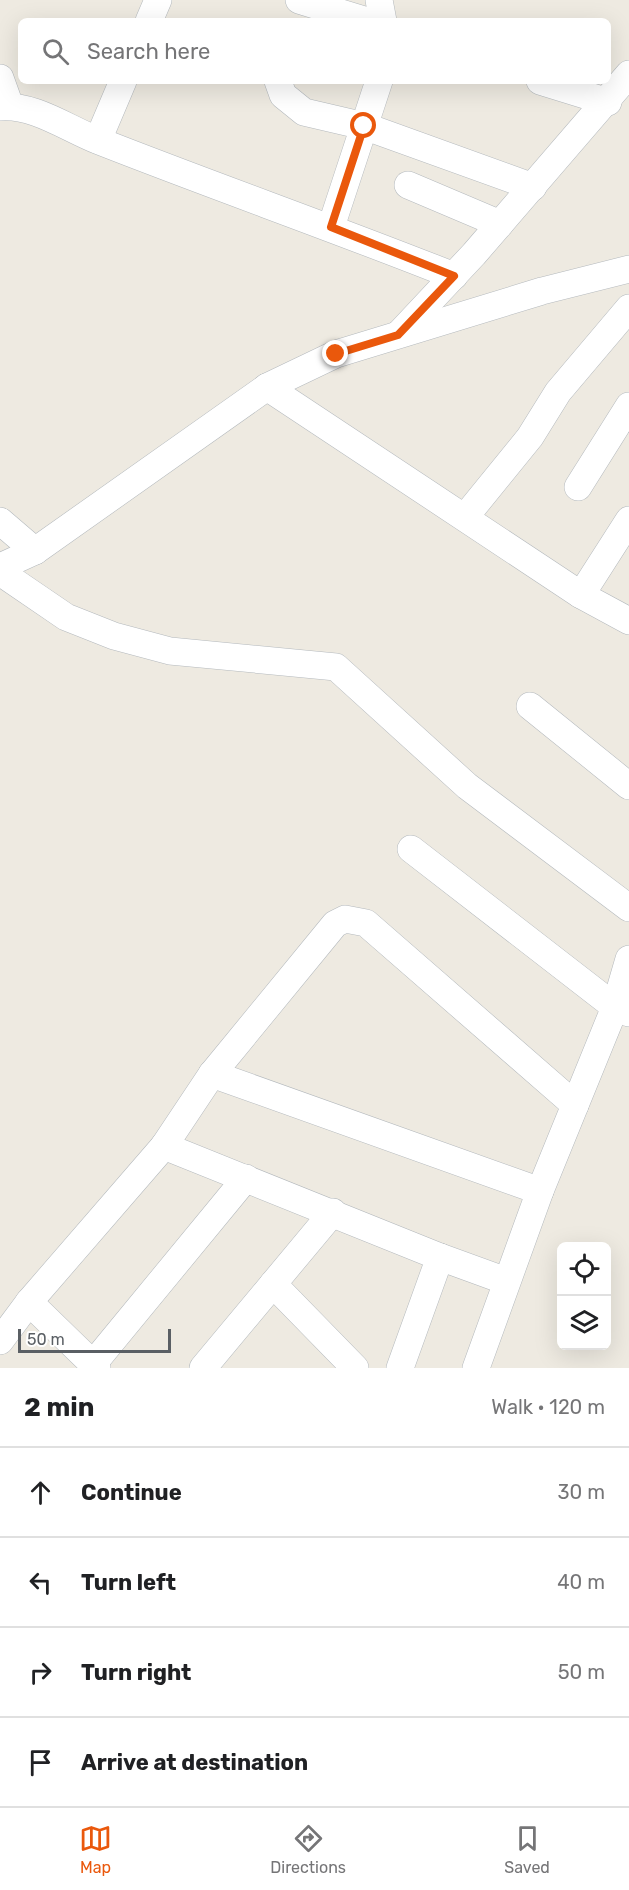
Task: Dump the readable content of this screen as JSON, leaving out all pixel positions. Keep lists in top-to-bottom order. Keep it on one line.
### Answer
{"scale_bar":"50 m","page":{"search":"Search here","scale":"50 m","heading":["2 min","Walk · 120 m"],"list":[["Continue","30 m"],["Turn left","40 m"],["Turn right","50 m"],"Arrive at destination"],"nav":["Map","Directions","Saved"]}}
